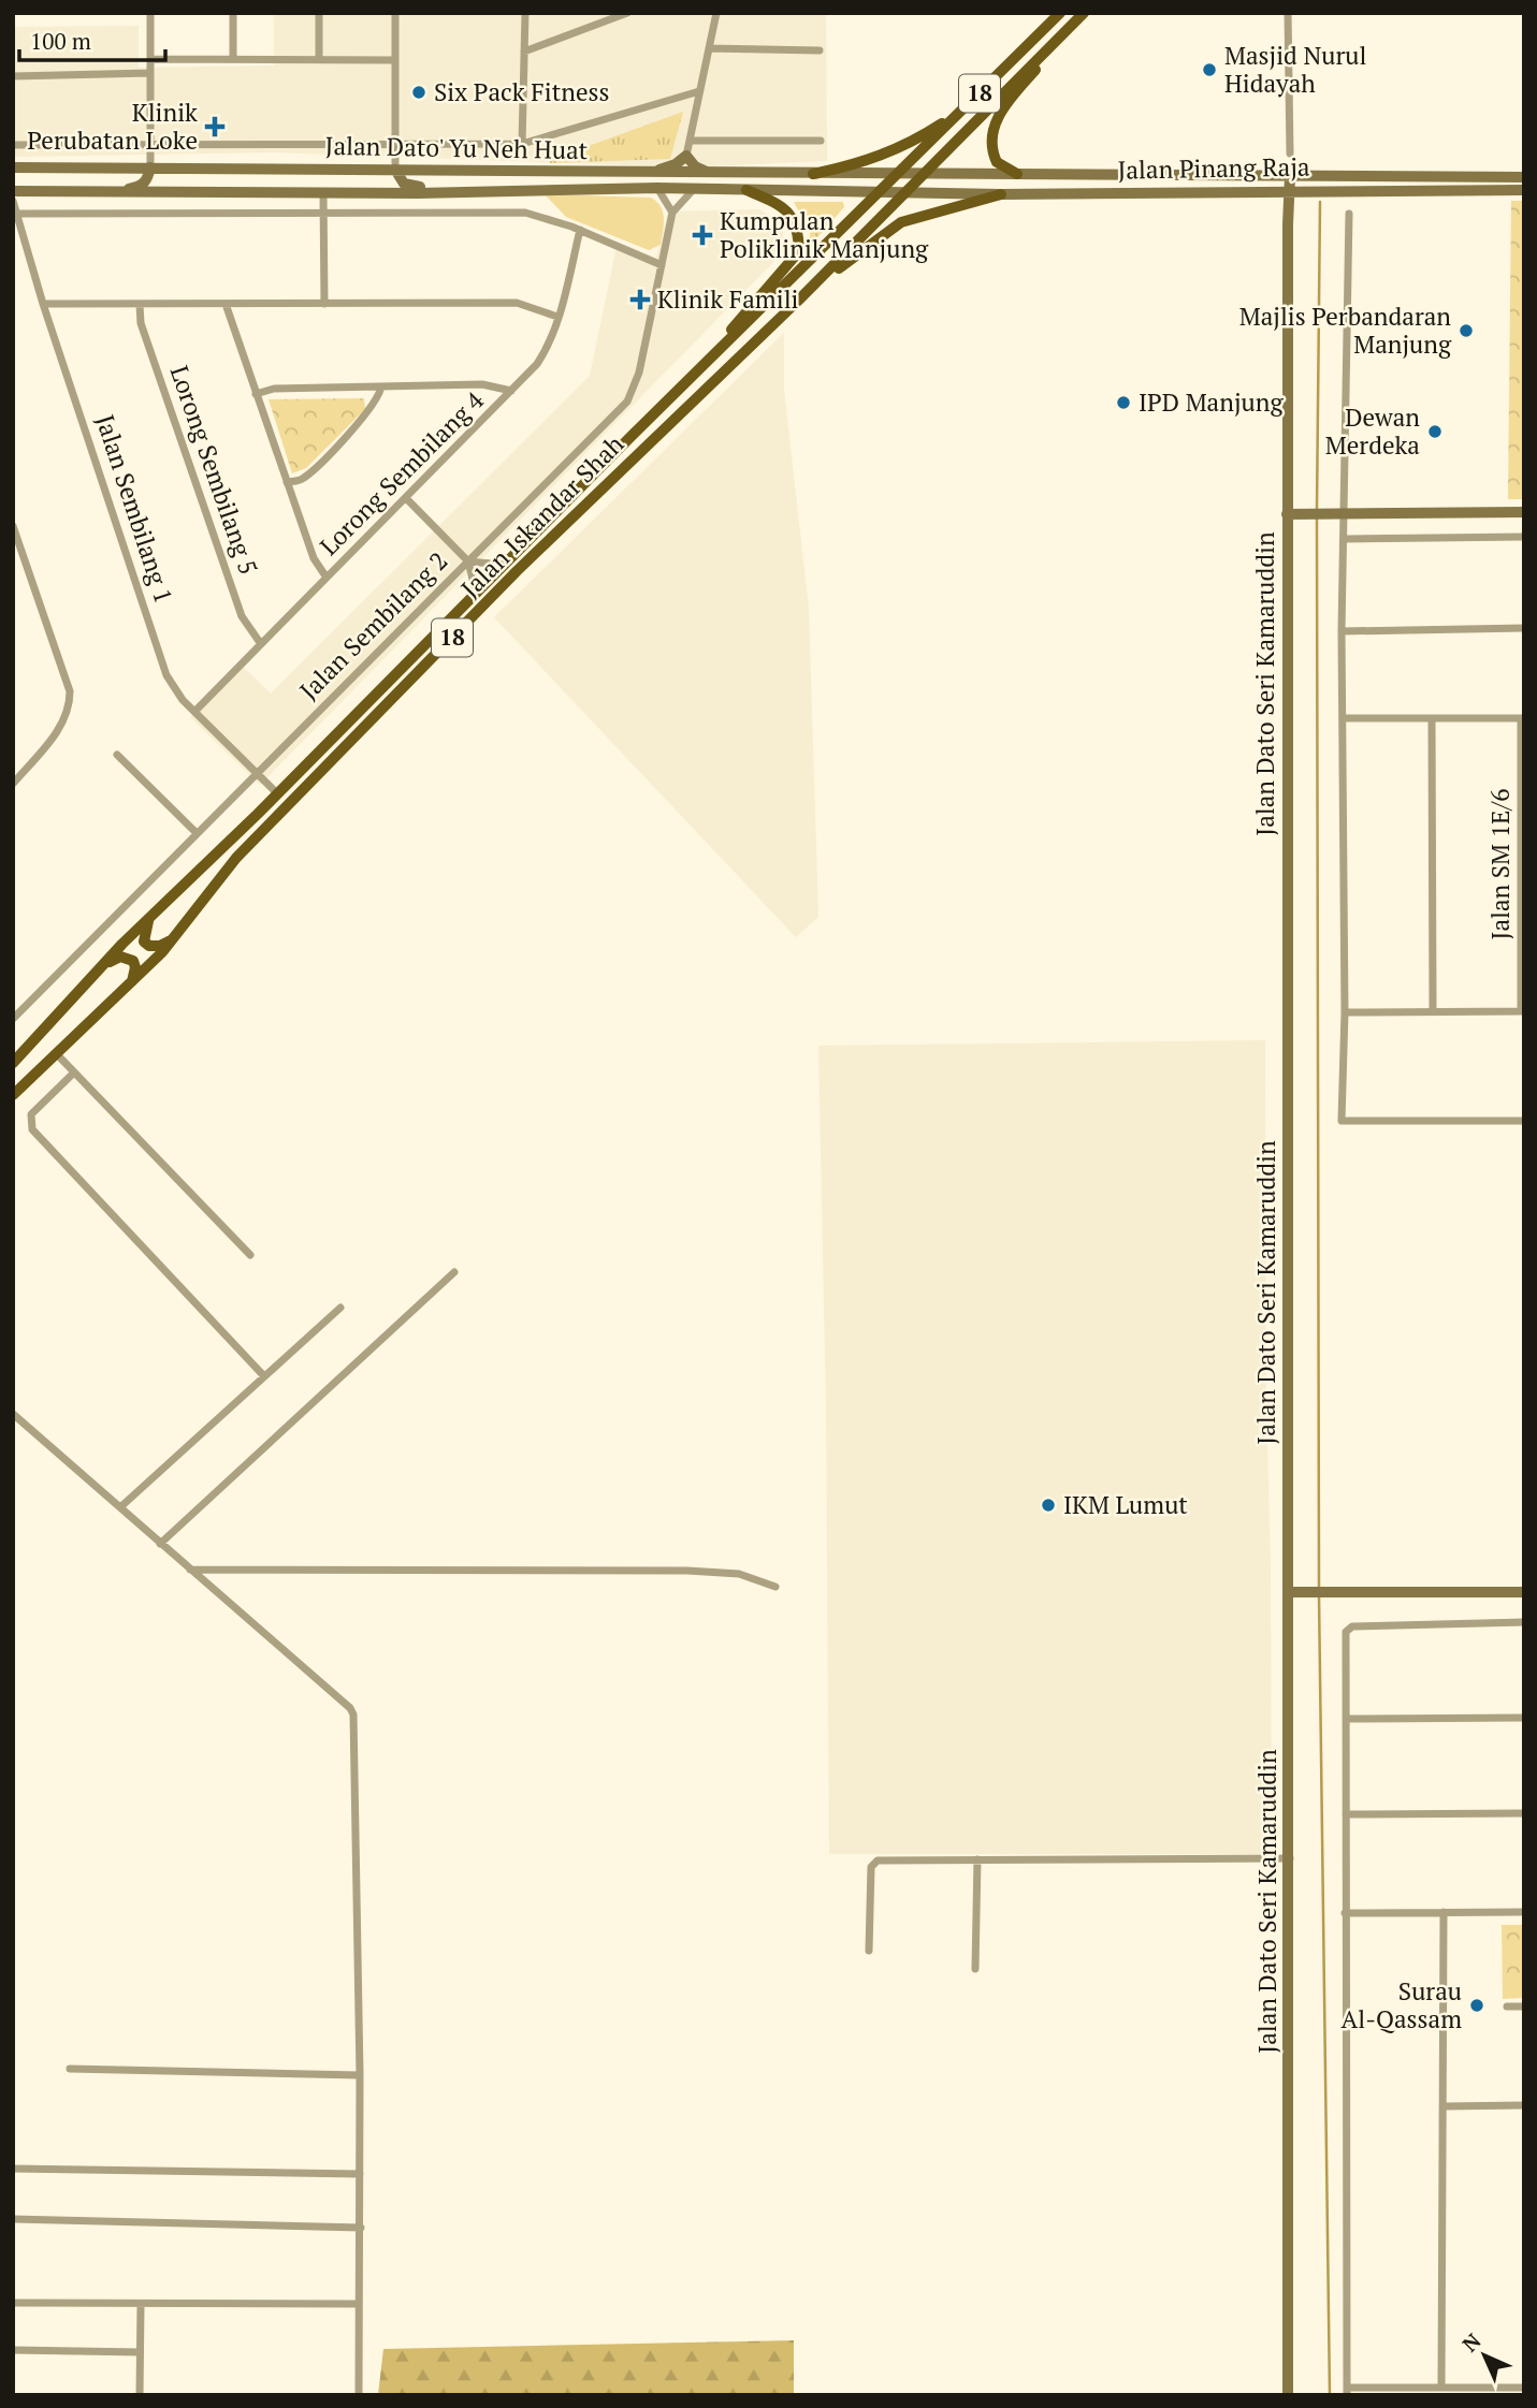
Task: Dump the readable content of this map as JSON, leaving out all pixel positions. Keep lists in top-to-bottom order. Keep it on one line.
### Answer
{"streets":{"main road":["18","Jalan Dato' Yu Neh Huat","Jalan Pinang Raja","Jalan Iskandar Shah","Jalan Dato Seri Kamaruddin"],"street":["Lorong Sembilang 5","Lorong Sembilang 4","Jalan Sembilang 1","Jalan Sembilang 2","Jalan SM 1E/6"]},"crossings":[["Jalan Dato' Yu Neh Huat","Jalan Pinang Raja"],["Jalan Dato' Yu Neh Huat","Jalan Iskandar Shah"],["Jalan Pinang Raja","Jalan Iskandar Shah"],["Jalan Pinang Raja","Jalan Dato Seri Kamaruddin"],["Lorong Sembilang 5","Lorong Sembilang 4"],["Lorong Sembilang 4","Jalan Sembilang 1"],["Jalan Sembilang 1","Jalan Iskandar Shah"],["Jalan Sembilang 1","Jalan Sembilang 2"]],"places":{"other":["Masjid Nurul Hidayah","Six Pack Fitness","Majlis Perbandaran Manjung","IPD Manjung","Dewan Merdeka","IKM Lumut","Surau Al-Qassam"],"health":["Klinik Perubatan Loke","Kumpulan Poliklinik Manjung","Klinik Famili"]},"scale_bar":"100 m","north":"top left"}
